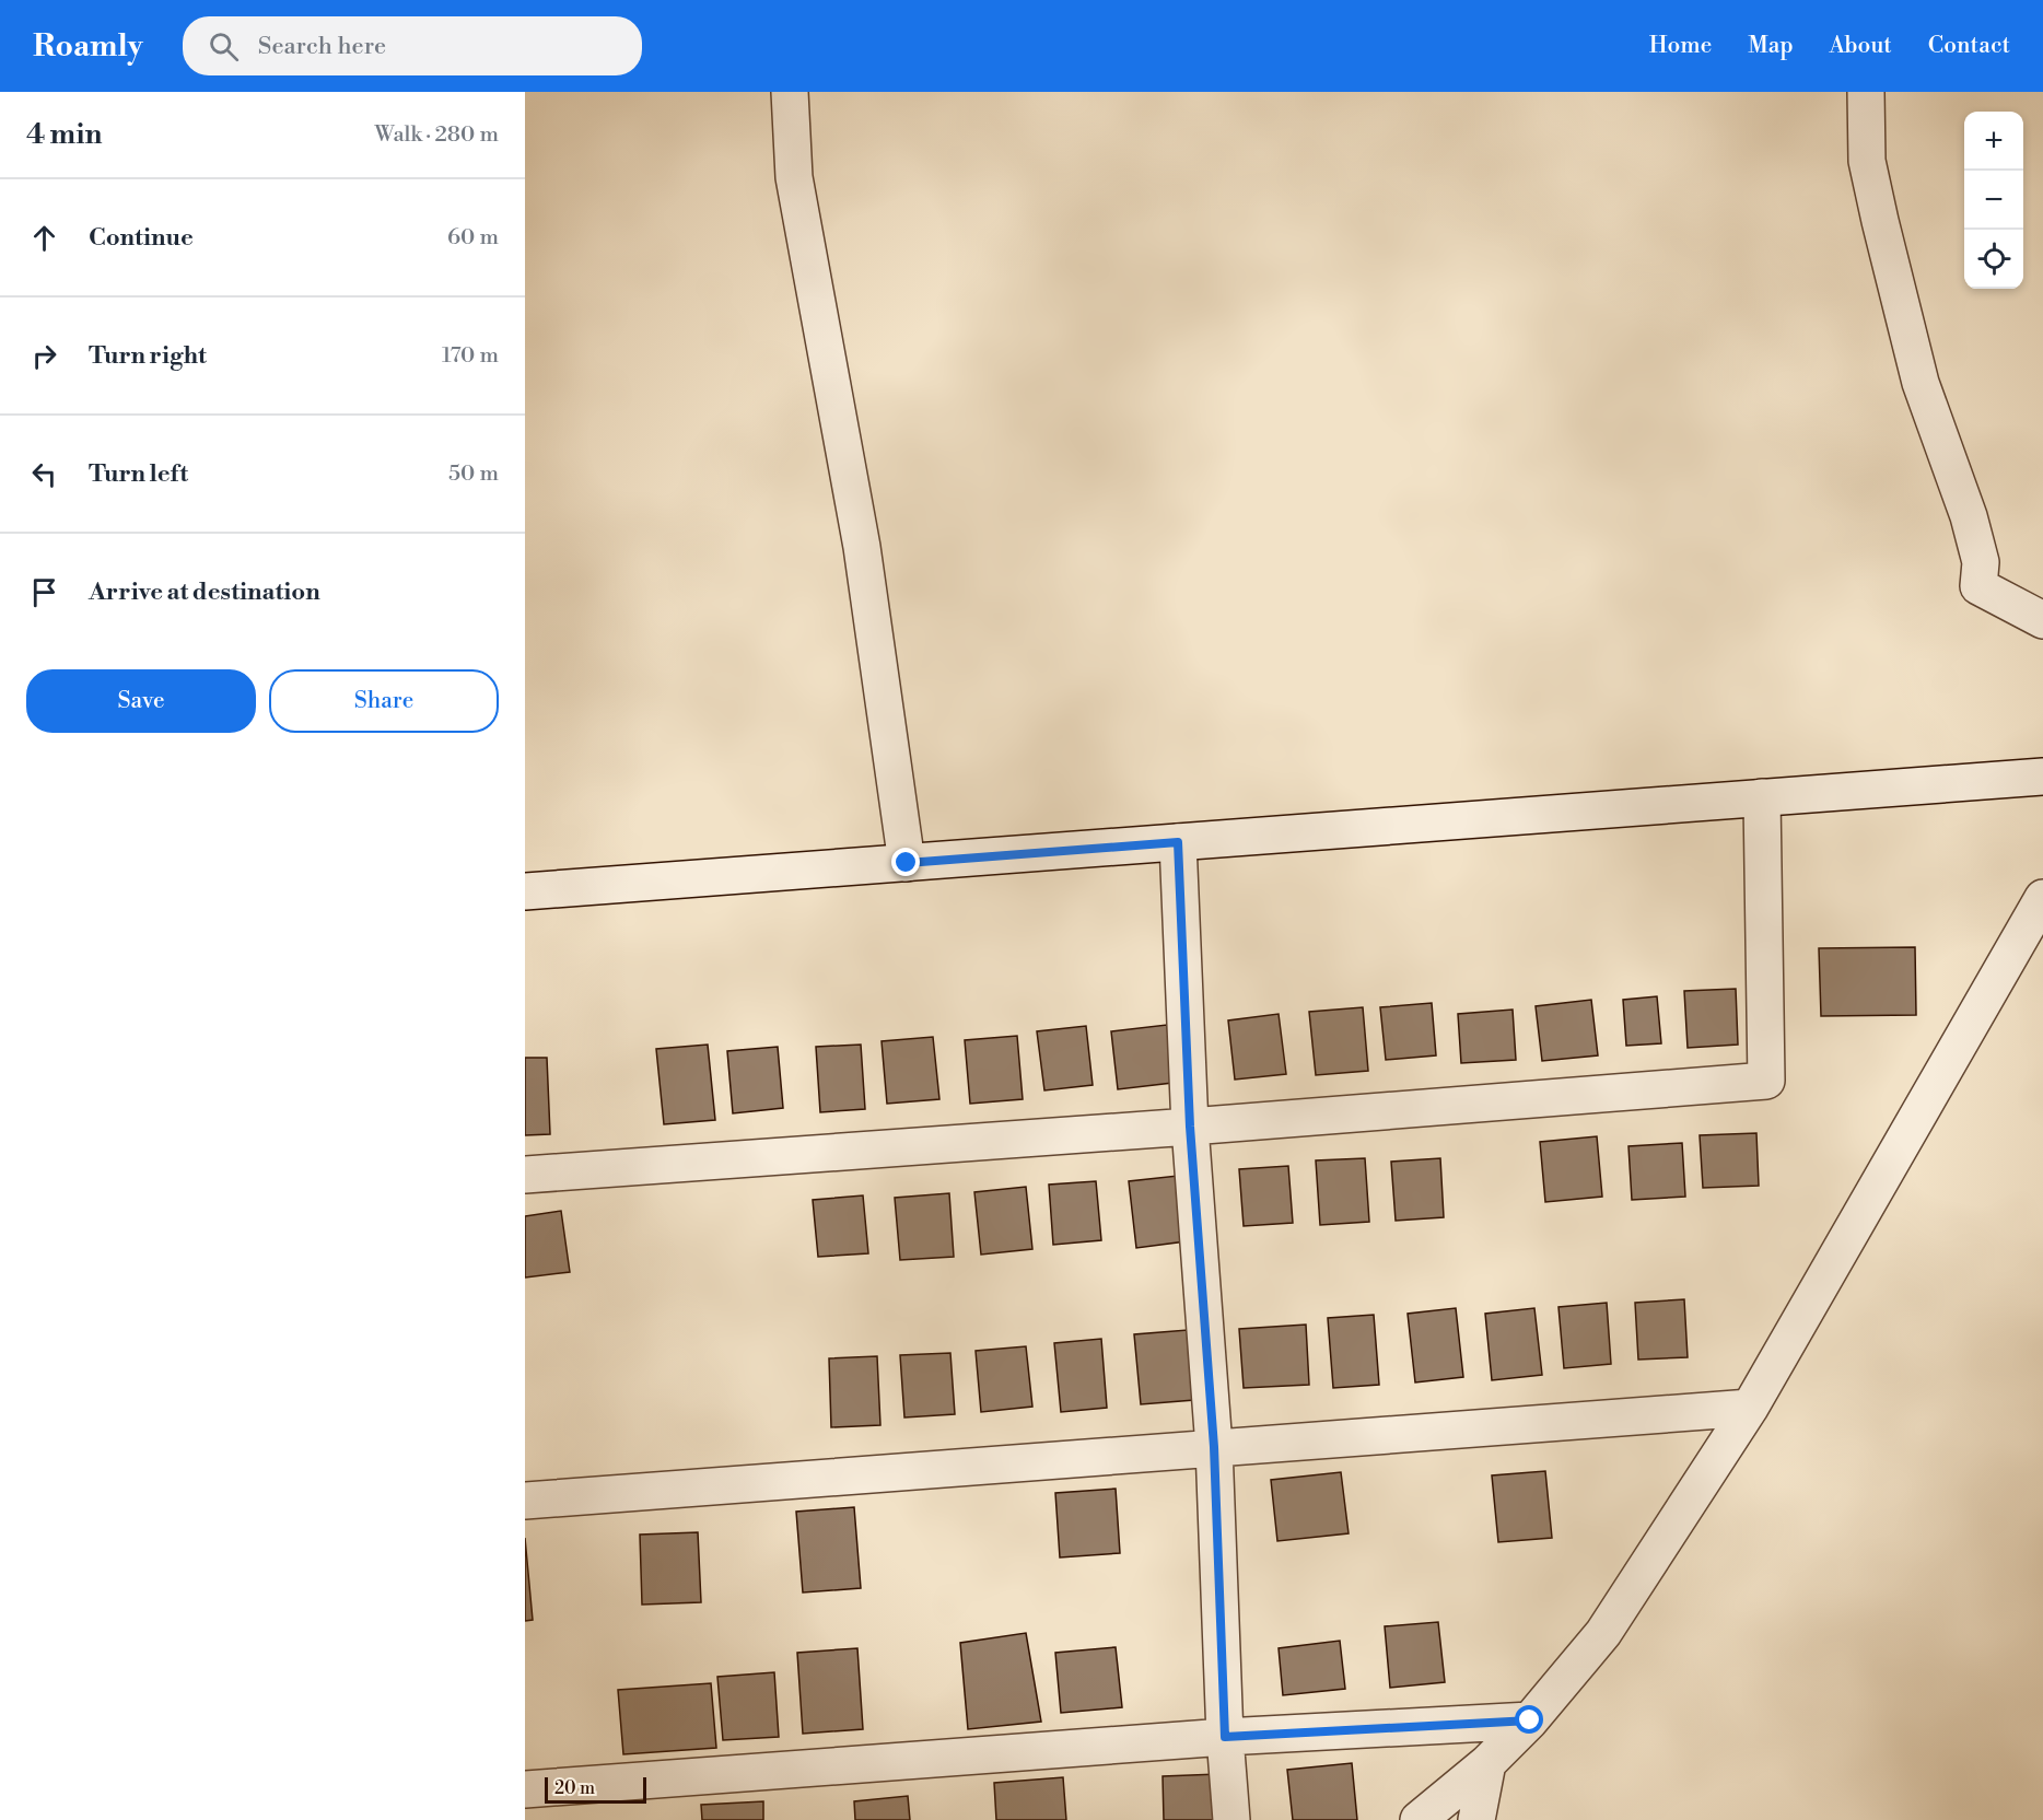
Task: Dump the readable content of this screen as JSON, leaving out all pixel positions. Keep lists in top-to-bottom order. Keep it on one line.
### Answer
{"scale_bar":"20 m","page":{"header":"Roamly","search":"Search here","nav":["Home","Map","About","Contact"],"heading":["4 min","Walk · 280 m"],"map_buttons":["+","−"],"list":[["Continue","60 m"],["Turn right","170 m"],["Turn left","50 m"],"Arrive at destination"],"buttons":["Save","Share"],"scale":"20 m"}}
